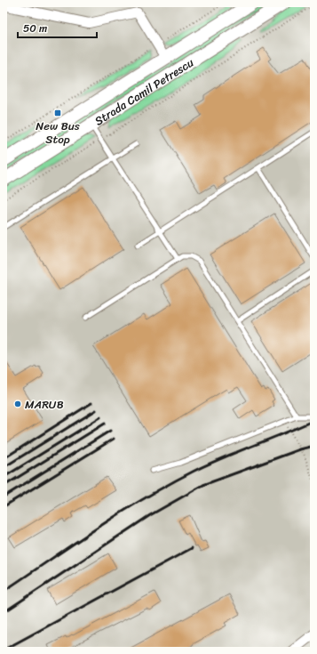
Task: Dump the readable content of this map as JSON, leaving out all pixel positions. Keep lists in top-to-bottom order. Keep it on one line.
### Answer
{"streets":{"street":["Strada Camil Petrescu"]},"places":{"transit":["New Bus Stop"],"other":["MARUB"]},"scale_bar":"50 m"}
